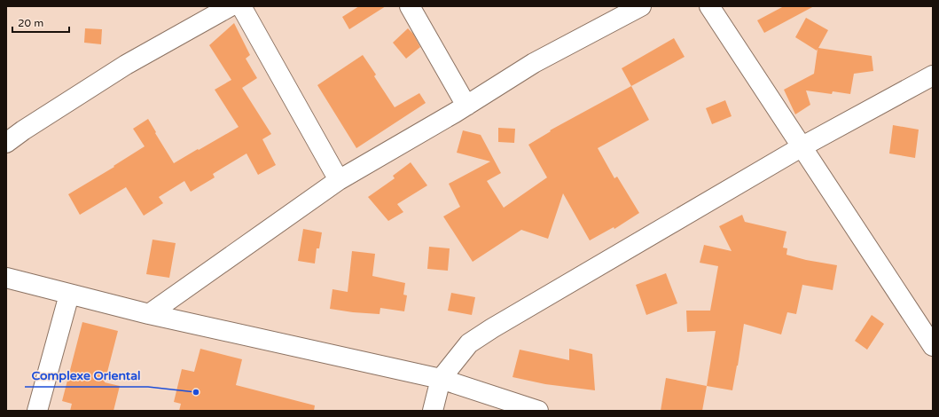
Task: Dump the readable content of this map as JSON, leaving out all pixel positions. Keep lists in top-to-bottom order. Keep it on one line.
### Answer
{"places":["Complexe Oriental"],"scale_bar":"20 m"}
